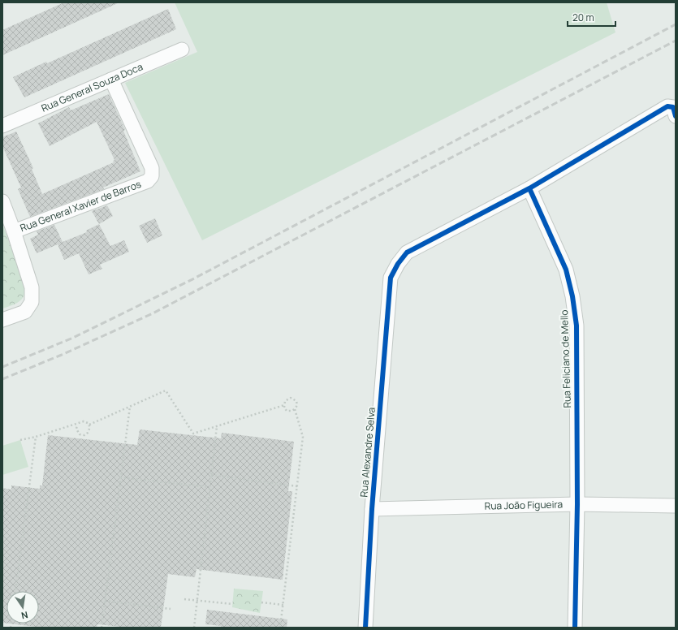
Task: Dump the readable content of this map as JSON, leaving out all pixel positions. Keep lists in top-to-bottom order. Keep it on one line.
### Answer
{"streets":{"street":["Rua General Souza Doca","Rua General Xavier de Barros","Rua Feliciano de Mello","Rua Alexandre Selva","Rua João Figueira"]},"crossings":[["Rua General Souza Doca","Rua General Xavier de Barros"],["Rua Feliciano de Mello","Rua Alexandre Selva"],["Rua Feliciano de Mello","Rua João Figueira"],["Rua Alexandre Selva","Rua João Figueira"]],"scale_bar":"20 m","north":"bottom"}
